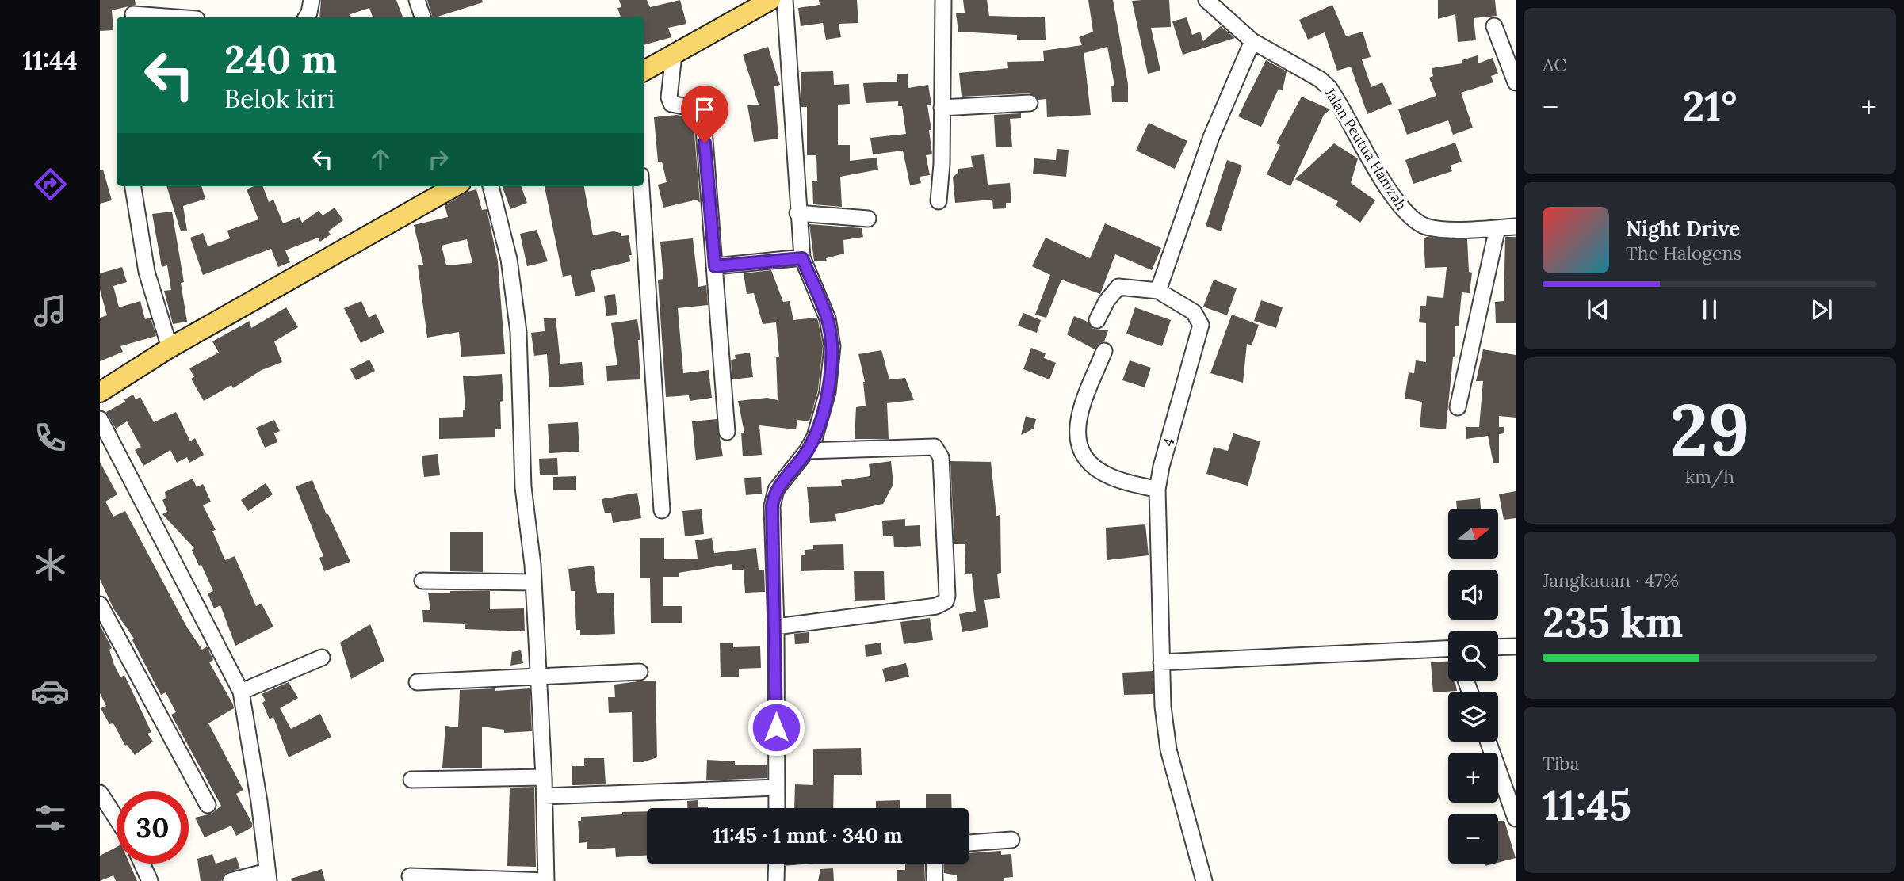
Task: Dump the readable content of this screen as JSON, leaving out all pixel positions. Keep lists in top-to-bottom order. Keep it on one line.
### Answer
{"streets":{"street":["Jalan Peutua Hamzah","4"]},"north":"right","page":{"tabs":"11:44","tile":["AC",["29","km/h"],["Jangkauan · 47%","235 km"],["Tiba","11:45"]],"turn":["240 m","Belok kiri"],"heat":["−","21°","+"],"song":["Night Drive","The Halogens"],"map_buttons":["+","−"],"limit":"30","trip":"11:45 · 1 mnt · 340 m"}}
